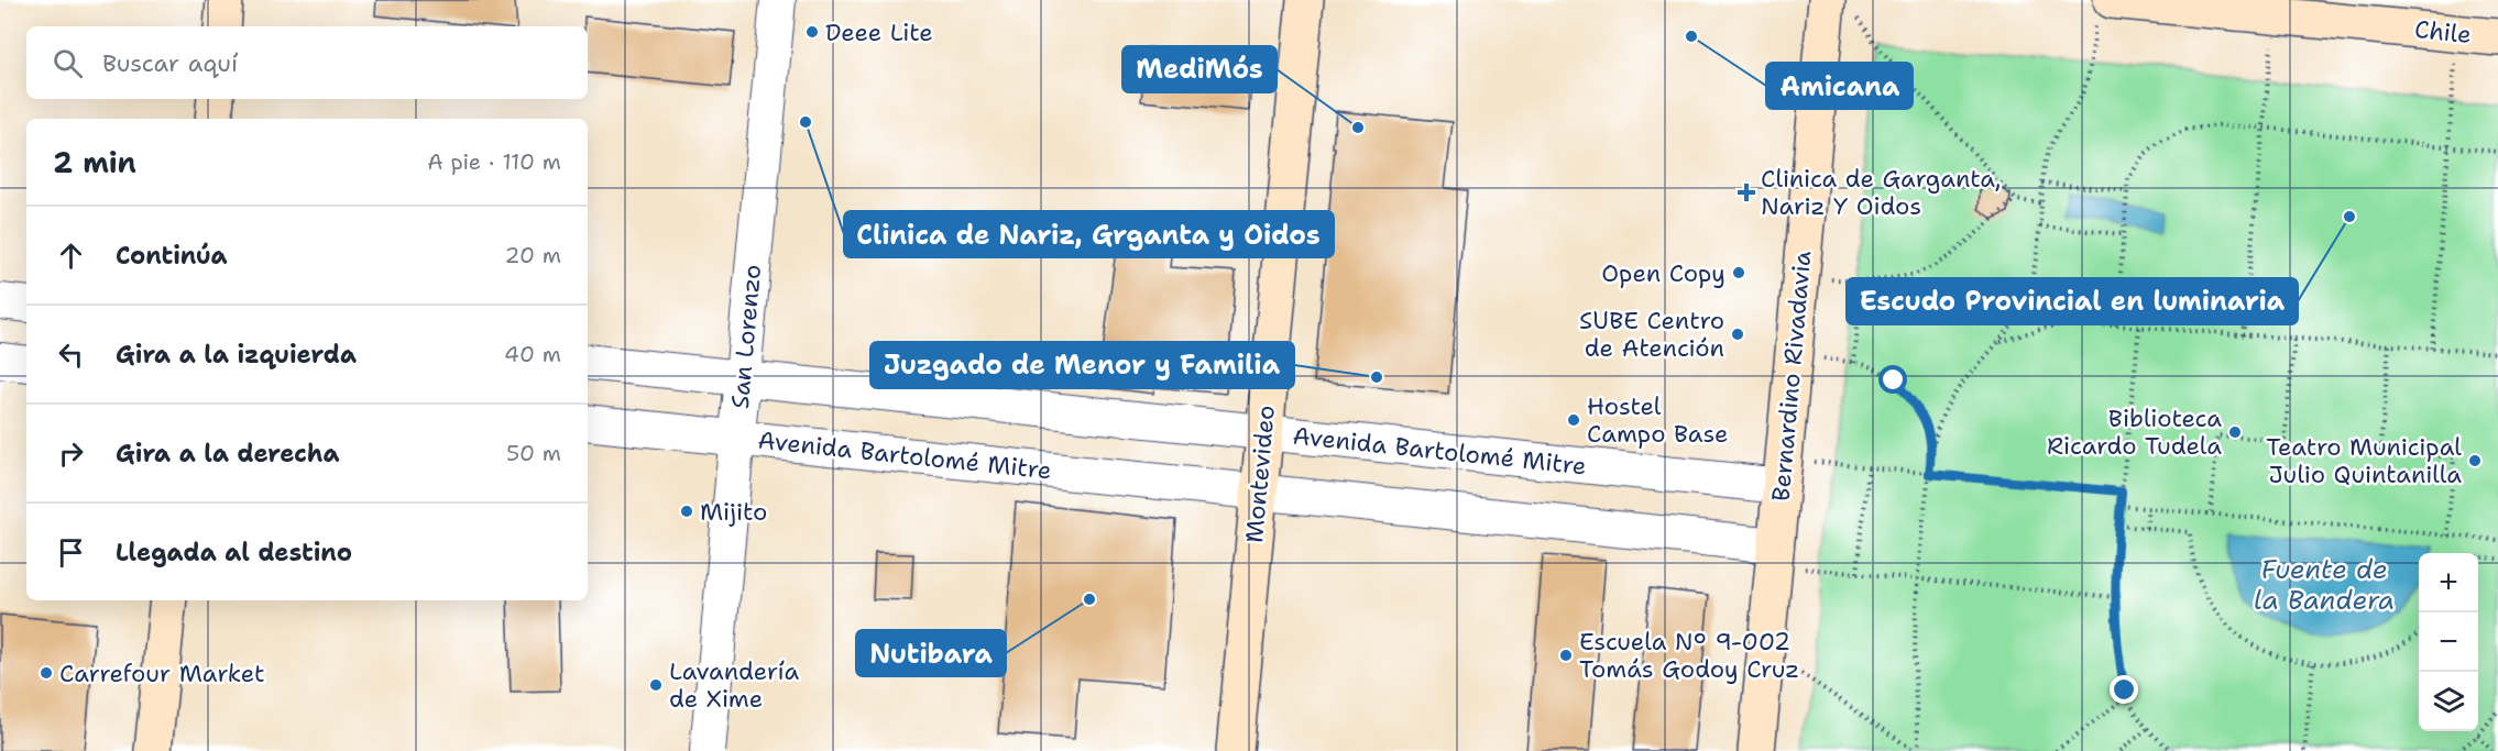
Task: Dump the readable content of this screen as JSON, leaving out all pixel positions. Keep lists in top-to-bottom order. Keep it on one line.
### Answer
{"streets":{"street":["Chile","San Lorenzo","Bernardino Rivadavia","Avenida Bartolomé Mitre","Montevideo"]},"crossings":[["San Lorenzo","Avenida Bartolomé Mitre"],["Bernardino Rivadavia","Avenida Bartolomé Mitre"],["Avenida Bartolomé Mitre","Montevideo"]],"water":["Fuente de la Bandera"],"places":{"other":["Deee Lite","Amicana","Clinica de Nariz, Grganta y Oidos","MediMós","Escudo Provincial en luminaria","Open Copy","SUBE Centro de Atención","Juzgado de Menor y Familia","Hostel Campo Base","Biblioteca Ricardo Tudela","Teatro Municipal Julio Quintanilla","Mijito","Nutibara","Escuela N° 9-002 Tomás Godoy Cruz","Carrefour Market","Lavandería de Xime"],"health":["Clinica de Garganta, Nariz Y Oidos"]},"page":{"search":"Buscar aquí","heading":["2 min","A pie · 110 m"],"list":[["Continúa","20 m"],["Gira a la izquierda","40 m"],["Gira a la derecha","50 m"],"Llegada al destino"],"map_buttons":["+","−"]}}
